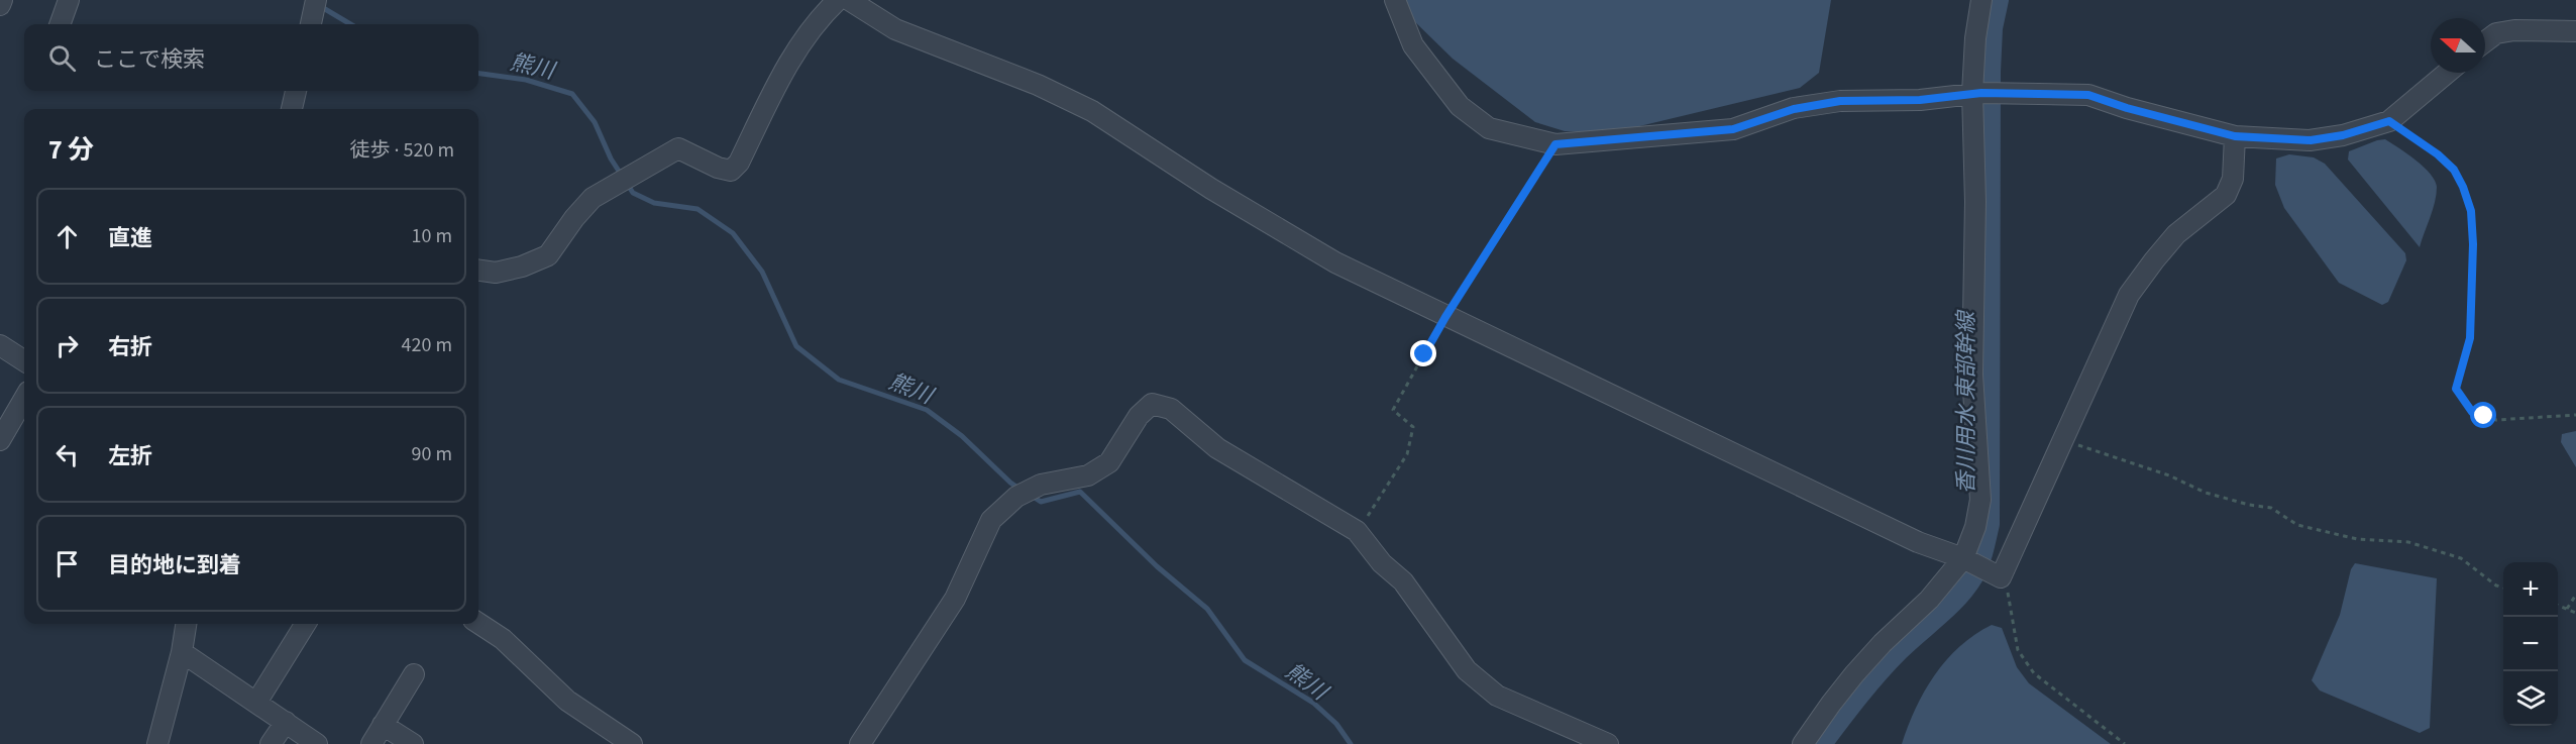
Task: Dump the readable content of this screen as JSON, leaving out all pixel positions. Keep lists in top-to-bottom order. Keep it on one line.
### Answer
{"water":["熊川","香川用水 東部幹線"],"north":"left","page":{"search":"ここで検索","heading":["7 分","徒歩 · 520 m"],"list":[["直進","10 m"],["右折","420 m"],["左折","90 m"],"目的地に到着"],"map_buttons":["+","−"]}}
